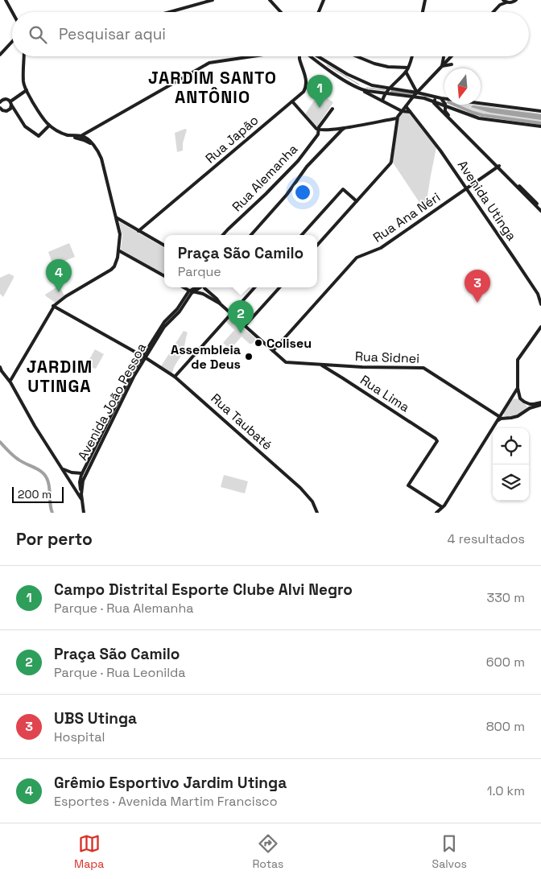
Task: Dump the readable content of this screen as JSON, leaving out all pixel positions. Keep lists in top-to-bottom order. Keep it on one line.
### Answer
{"streets":{"main road":["Rua Japão","Rua Alemanha","Avenida Utinga","Rua Ana Néri","Rua Sidnei","Rua Lima","Avenida João Pessoa","Rua Taubaté"]},"crossings":[["Avenida Utinga","Rua Ana Néri"],["Rua Ana Néri","Rua Sidnei"],["Rua Sidnei","Rua Lima"],["Avenida João Pessoa","Rua Taubaté"]],"districts":["JARDIM SANTO ANTÔNIO","JARDIM UTINGA"],"places":["Coliseu","Assembleia de Deus"],"scale_bar":"200 m","north":"bottom","page":{"search":"Pesquisar aqui","pins":["1","4","3","2"],"popup":["Praça São Camilo","Parque"],"scale":"200 m","heading":["Por perto","4 resultados"],"list":[{"mark":"1","name":"Campo Distrital Esporte Clube Alvi Negro","note":"Parque · Rua Alemanha","value":"330 m"},{"mark":"2","name":"Praça São Camilo","note":"Parque · Rua Leonilda","value":"600 m"},{"mark":"3","name":"UBS Utinga","note":"Hospital","value":"800 m"},{"mark":"4","name":"Grêmio Esportivo Jardim Utinga","note":"Esportes · Avenida Martim Francisco","value":"1.0 km"}],"nav":["Mapa","Rotas","Salvos"]}}
